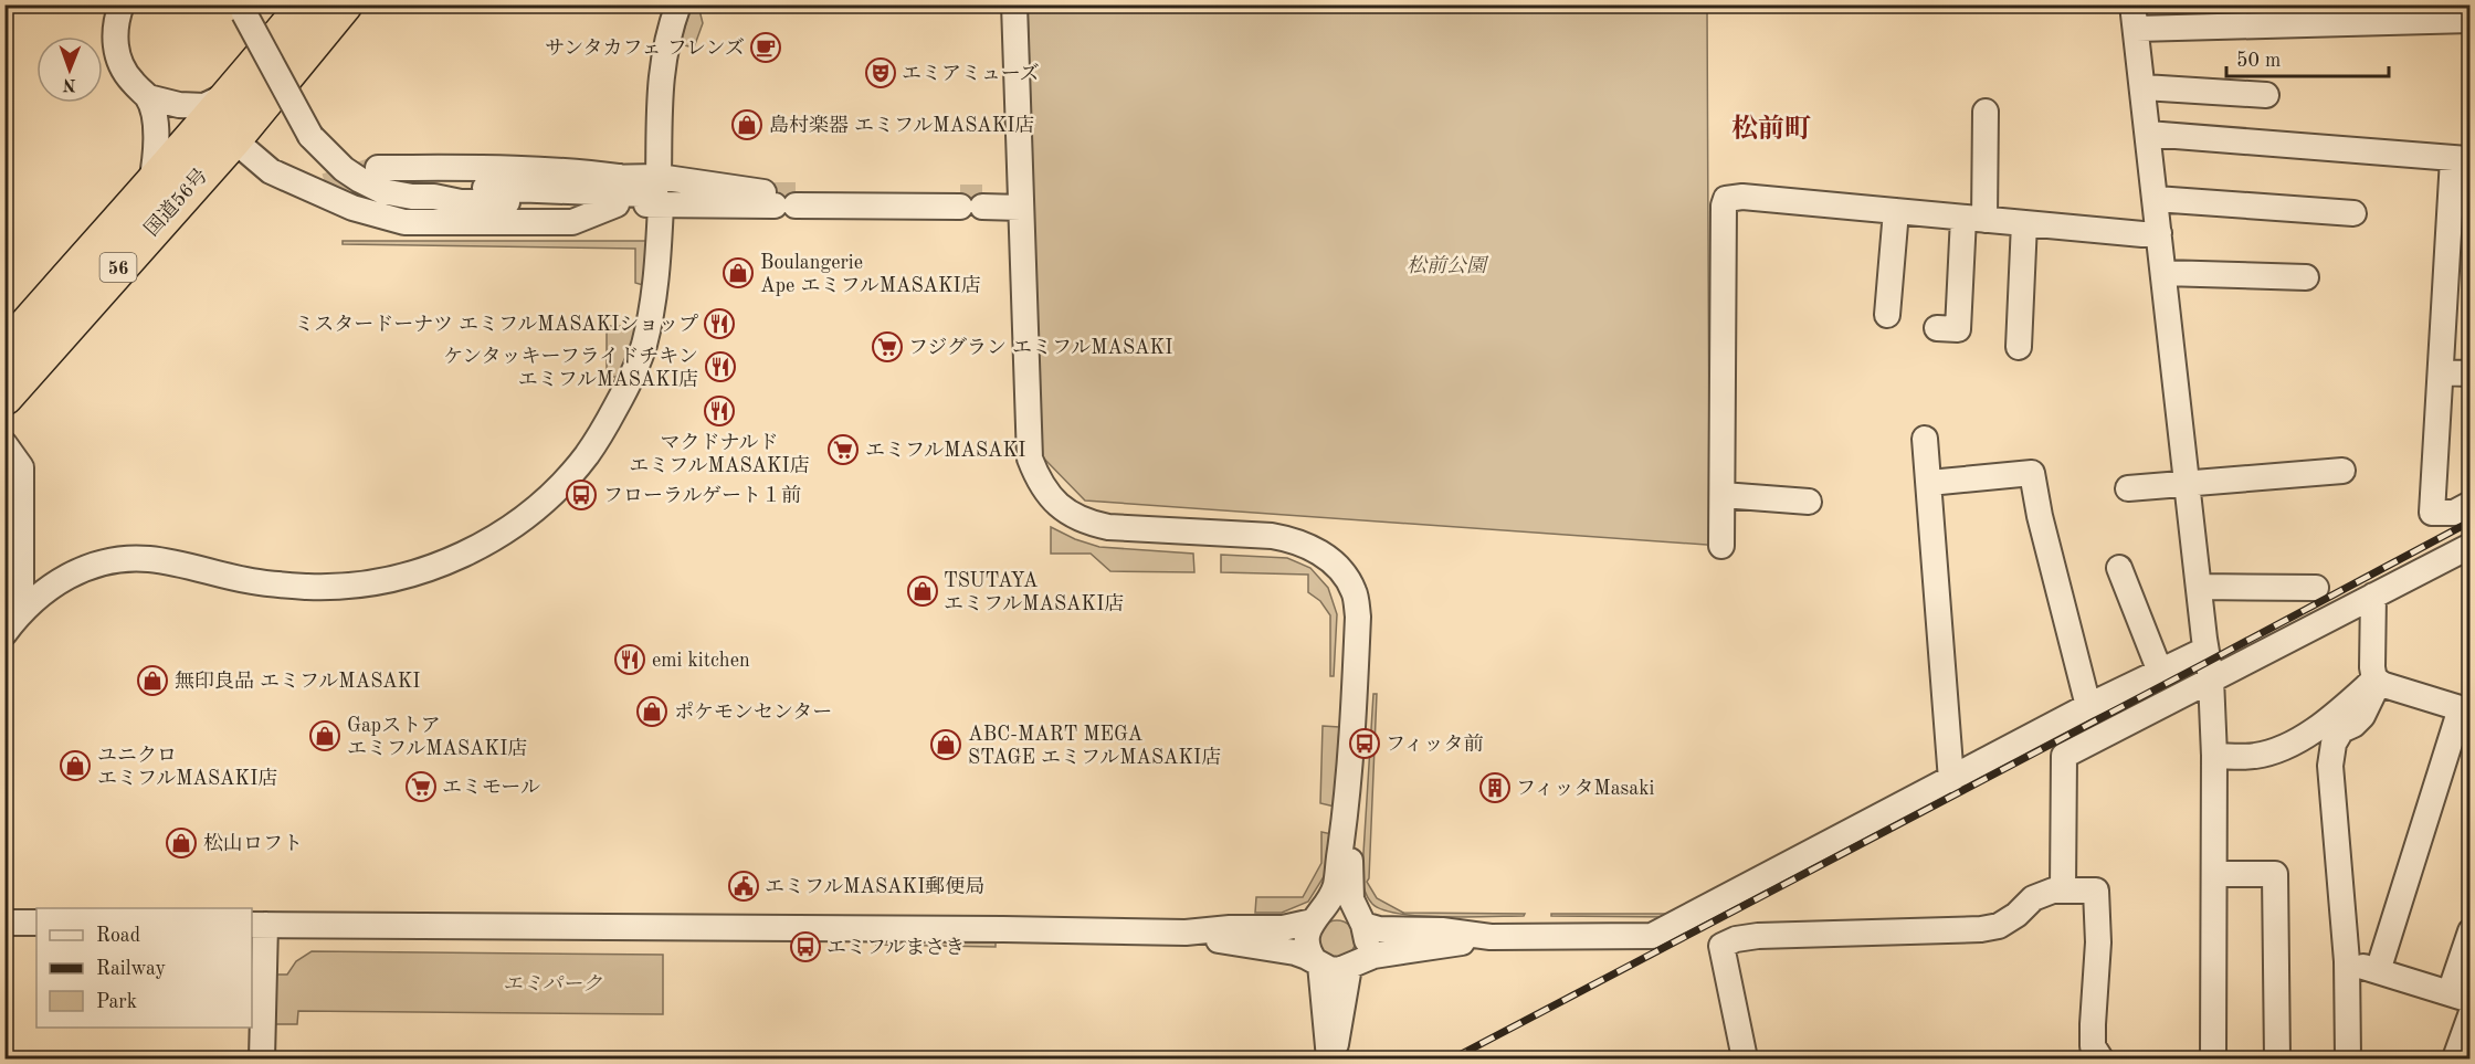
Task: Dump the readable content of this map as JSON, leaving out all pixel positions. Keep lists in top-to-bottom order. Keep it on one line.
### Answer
{"streets":{"highway":["国道56号","56"]},"districts":["松前町"],"parks":["松前公園","エミパーク"],"places":{"cafe":["サンタカフェ フレンズ"],"theatre":["エミアミューズ"],"shop":["島村楽器 エミフルMASAKI店","Boulangerie Ape エミフルMASAKI店","TSUTAYA エミフルMASAKI店","無印良品 エミフルMASAKI","ポケモンセンター","Gapストア エミフルMASAKI店","ABC-MART MEGA STAGE エミフルMASAKI店","ユニクロ エミフルMASAKI店","松山ロフト"],"restaurant":["ミスタードーナツ エミフルMASAKIショップ","ケンタッキーフライドチキン エミフルMASAKI店","マクドナルド エミフルMASAKI店","emi kitchen"],"supermarket":["フジグラン エミフルMASAKI","エミフルMASAKI","エミモール"],"bus stop":["フローラルゲート１前","フィッタ前","エミフルまさき"],"building":["フィッタMasaki"],"public building":["エミフルMASAKI郵便局"]},"legend":["Road","Railway","Park"],"scale_bar":"50 m","north":"bottom"}
